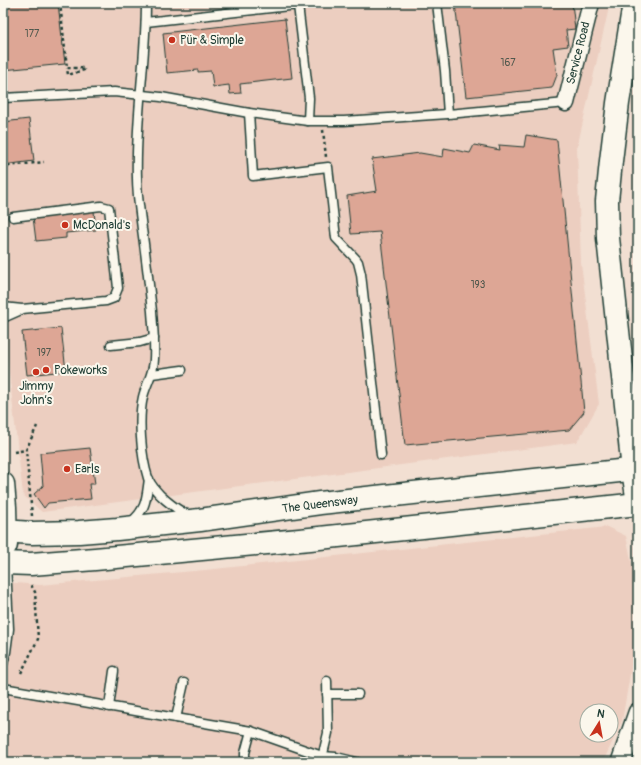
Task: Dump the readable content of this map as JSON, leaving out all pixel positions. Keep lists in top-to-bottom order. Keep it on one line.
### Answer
{"streets":{"main road":["The Queensway"],"street":["Service Road"]},"places":["Pür & Simple","McDonald's","Pokeworks","Jimmy John’s","Earls"],"house_numbers":["177","167","193","197"],"north":"top"}
